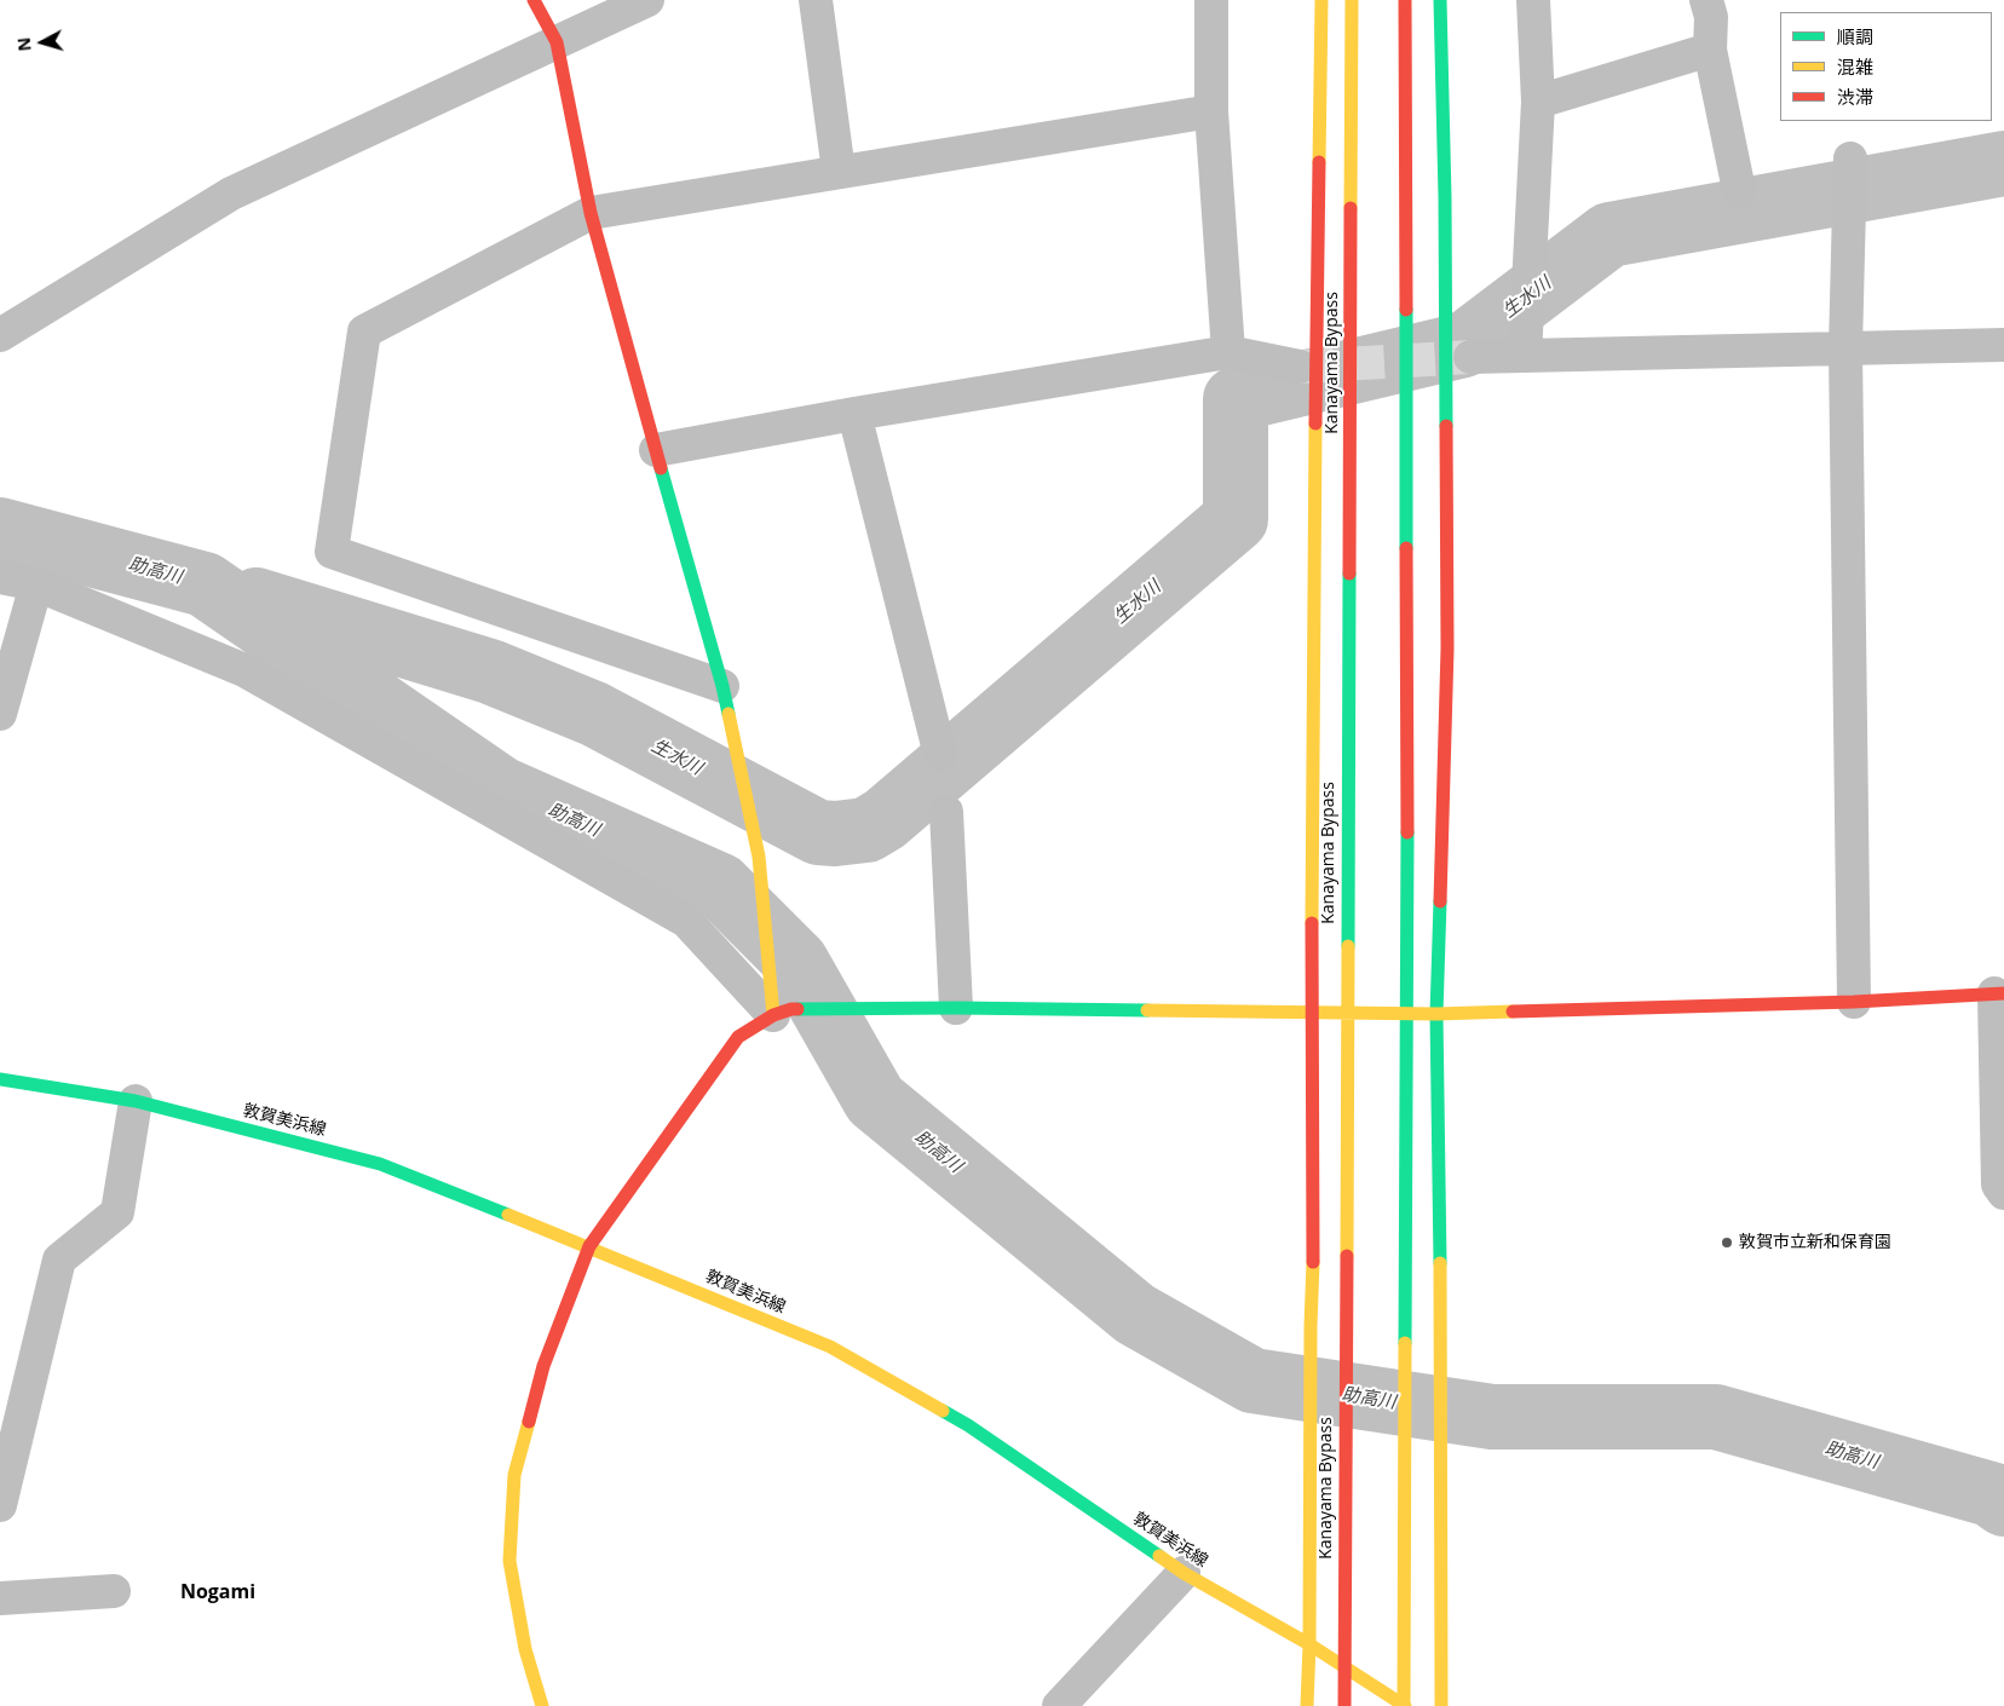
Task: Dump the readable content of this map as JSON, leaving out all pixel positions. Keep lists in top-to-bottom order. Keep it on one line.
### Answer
{"streets":{"main road":["Kanayama Bypass","敦賀美浜線"]},"districts":["Nogami"],"water":["生水川","助高川"],"places":["敦賀市立新和保育園"],"legend":["順調","混雑","渋滞"],"north":"left"}
